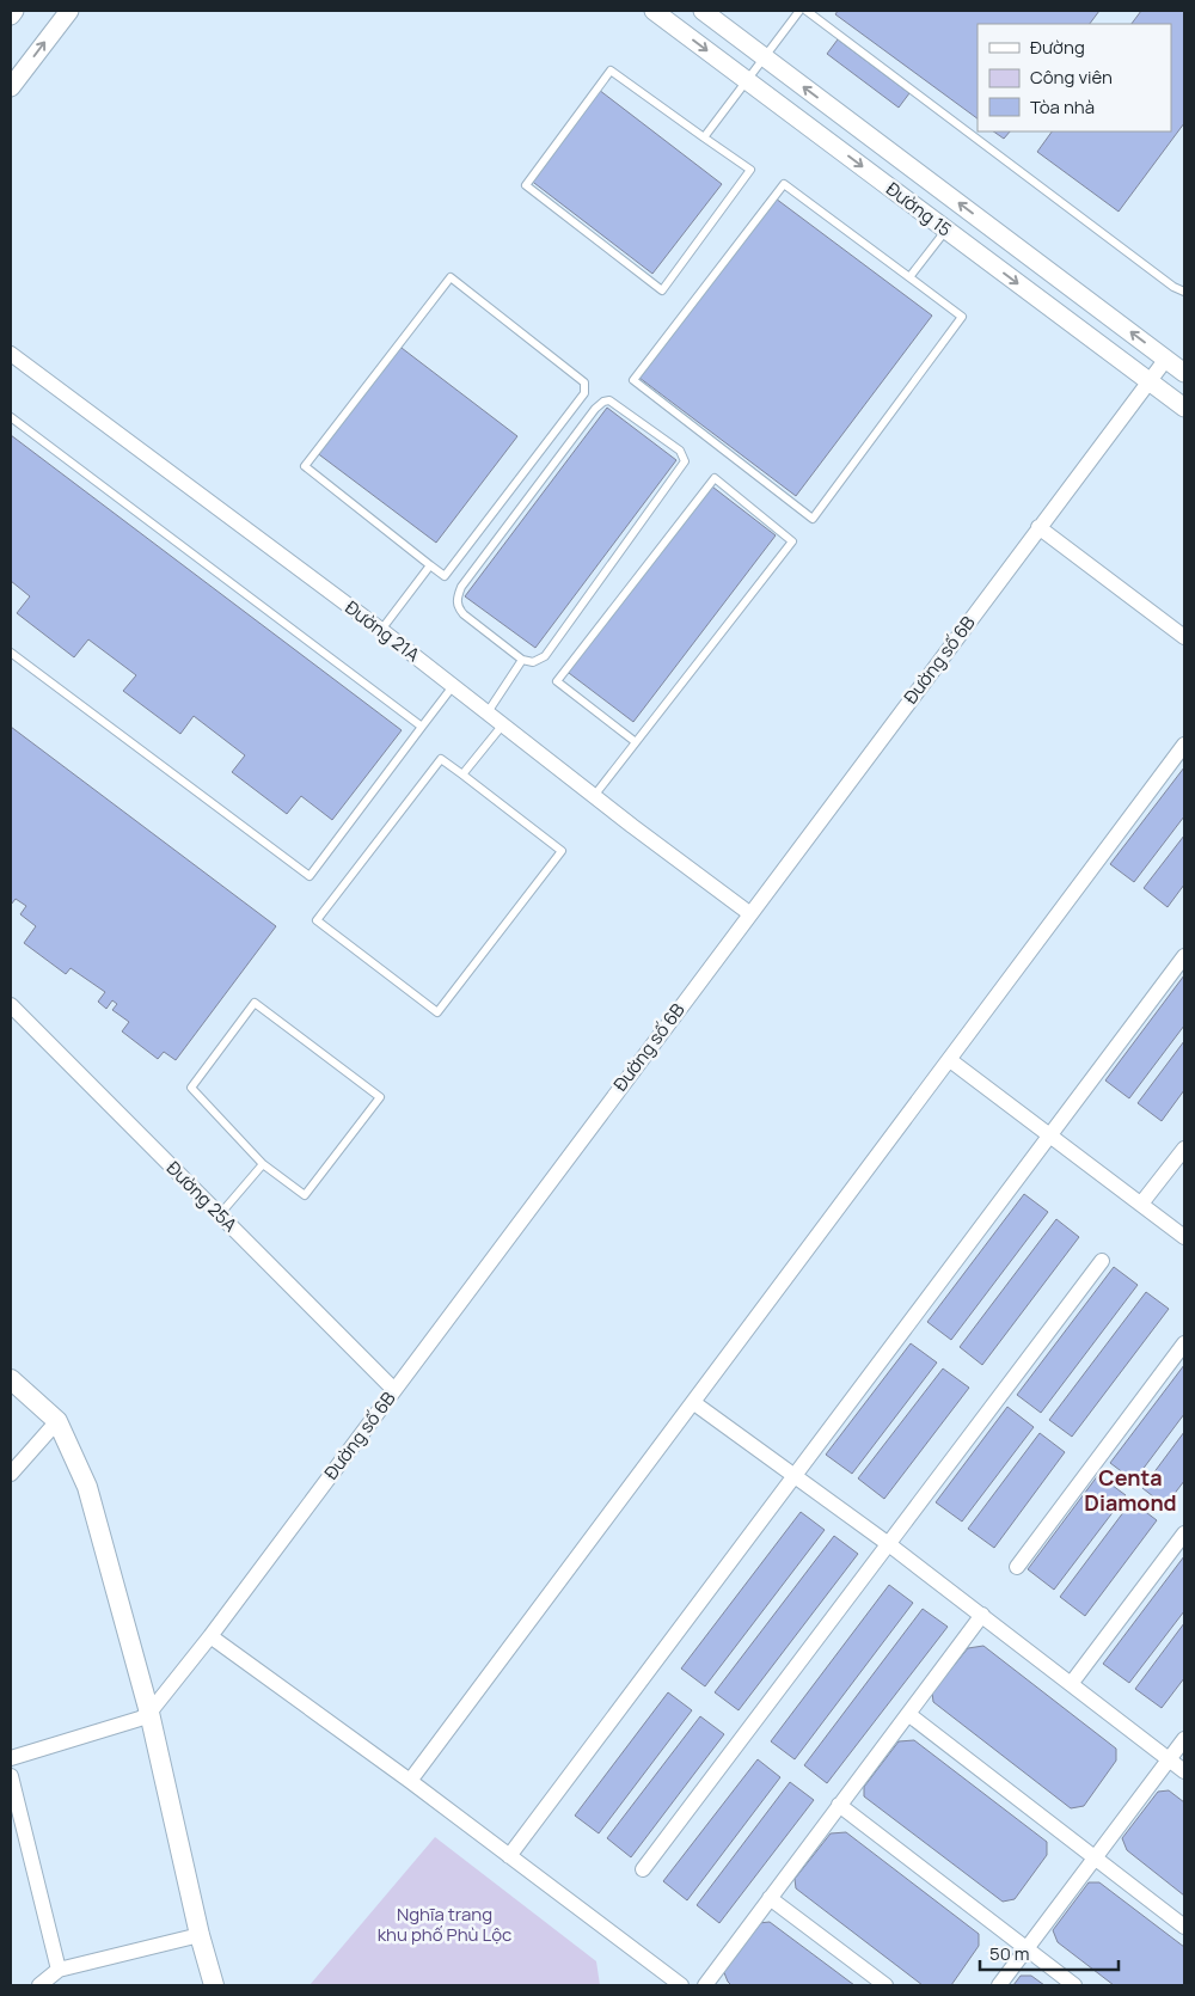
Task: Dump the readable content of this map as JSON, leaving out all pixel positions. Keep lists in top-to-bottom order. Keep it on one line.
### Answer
{"streets":{"street":["Đường 15","Đường 21A","Đường số 6B","Đường 25A"]},"crossings":[["Đường 15","Đường số 6B"],["Đường 21A","Đường số 6B"],["Đường số 6B","Đường 25A"]],"districts":["Centa Diamond"],"parks":["Nghĩa trang khu phố Phù Lộc"],"legend":["Đường","Công viên","Tòa nhà"],"scale_bar":"50 m"}
